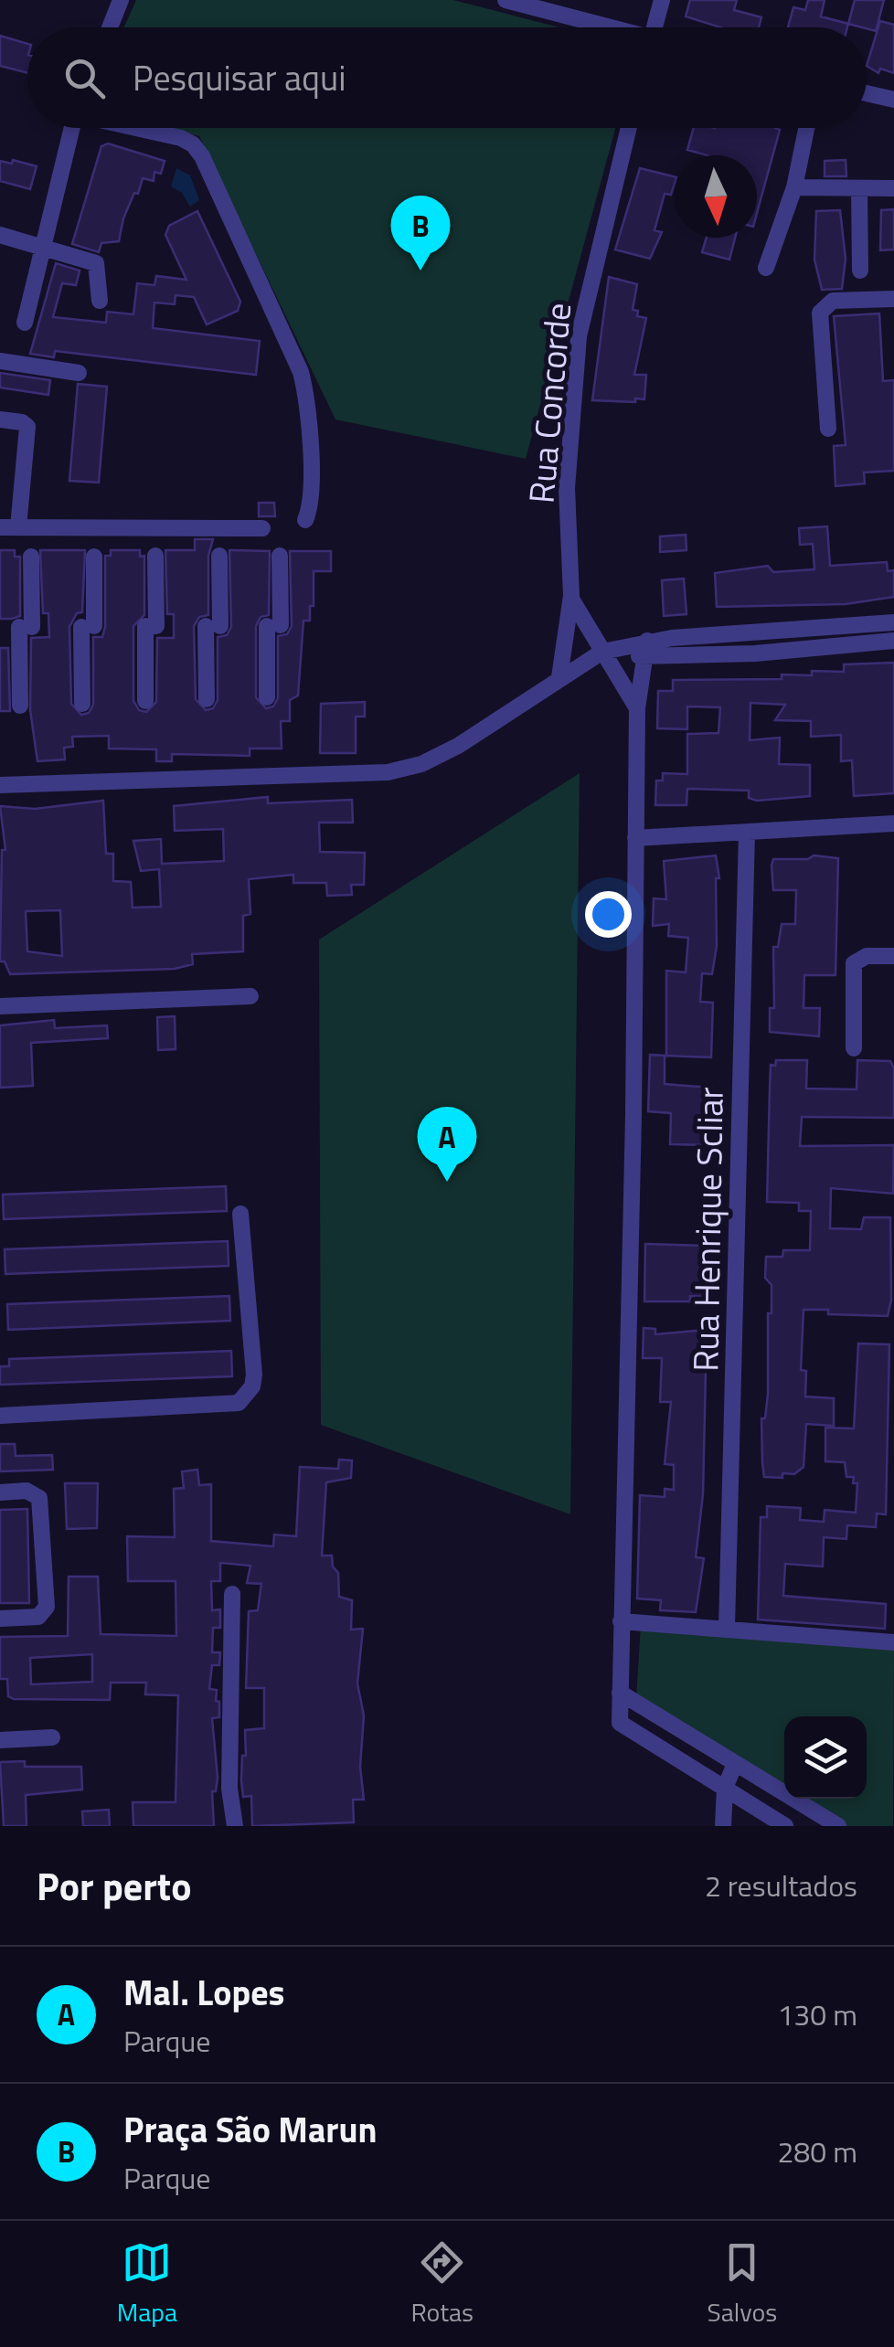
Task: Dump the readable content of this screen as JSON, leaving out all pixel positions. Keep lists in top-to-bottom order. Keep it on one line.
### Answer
{"streets":{"street":["Rua Concorde","Rua Henrique Scliar"]},"north":"bottom","page":{"search":"Pesquisar aqui","pins":["B","A"],"heading":["Por perto","2 resultados"],"list":[{"mark":"A","name":"Mal. Lopes","note":"Parque","value":"130 m"},{"mark":"B","name":"Praça São Marun","note":"Parque","value":"280 m"}],"nav":["Mapa","Rotas","Salvos"]}}
